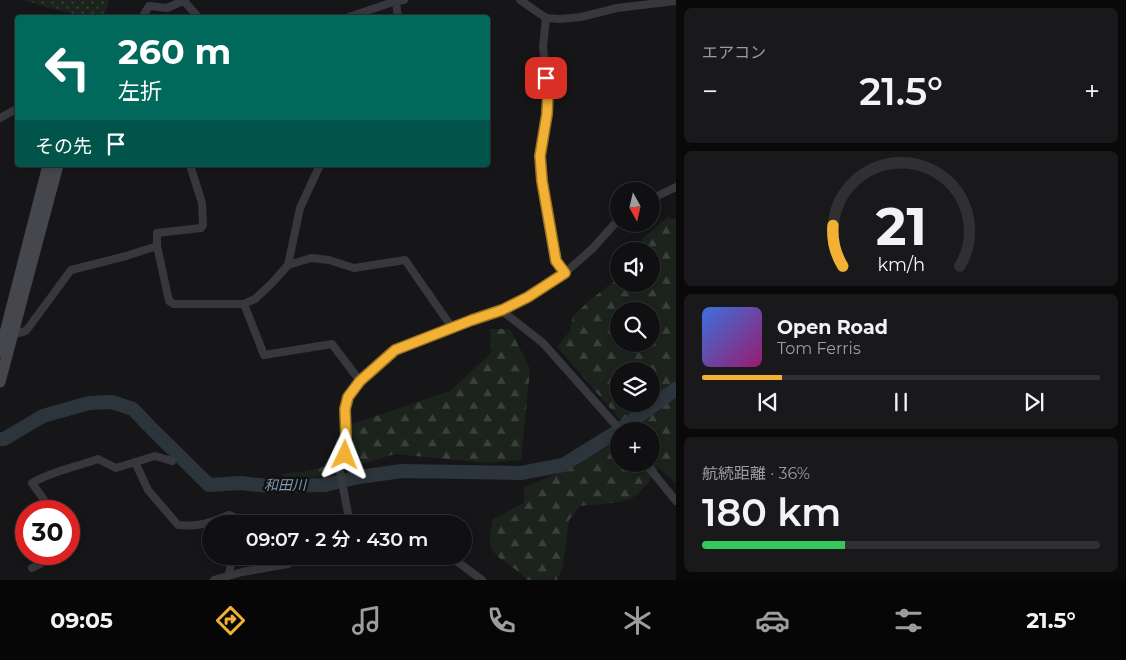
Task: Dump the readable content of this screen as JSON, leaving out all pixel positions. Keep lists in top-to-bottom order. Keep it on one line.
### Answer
{"water":["和田川"],"north":"bottom","page":{"tile":["エアコン",["航続距離 · 36%","180 km"]],"turn":["260 m","左折"],"heat":["−","21.5°","+"],"then":"その先","map_buttons":"+","song":["Open Road","Tom Ferris"],"limit":"30","trip":"09:07 · 2 分 · 430 m","tabs":["09:05","21.5°"],"gauge":["21","km/h"]}}
